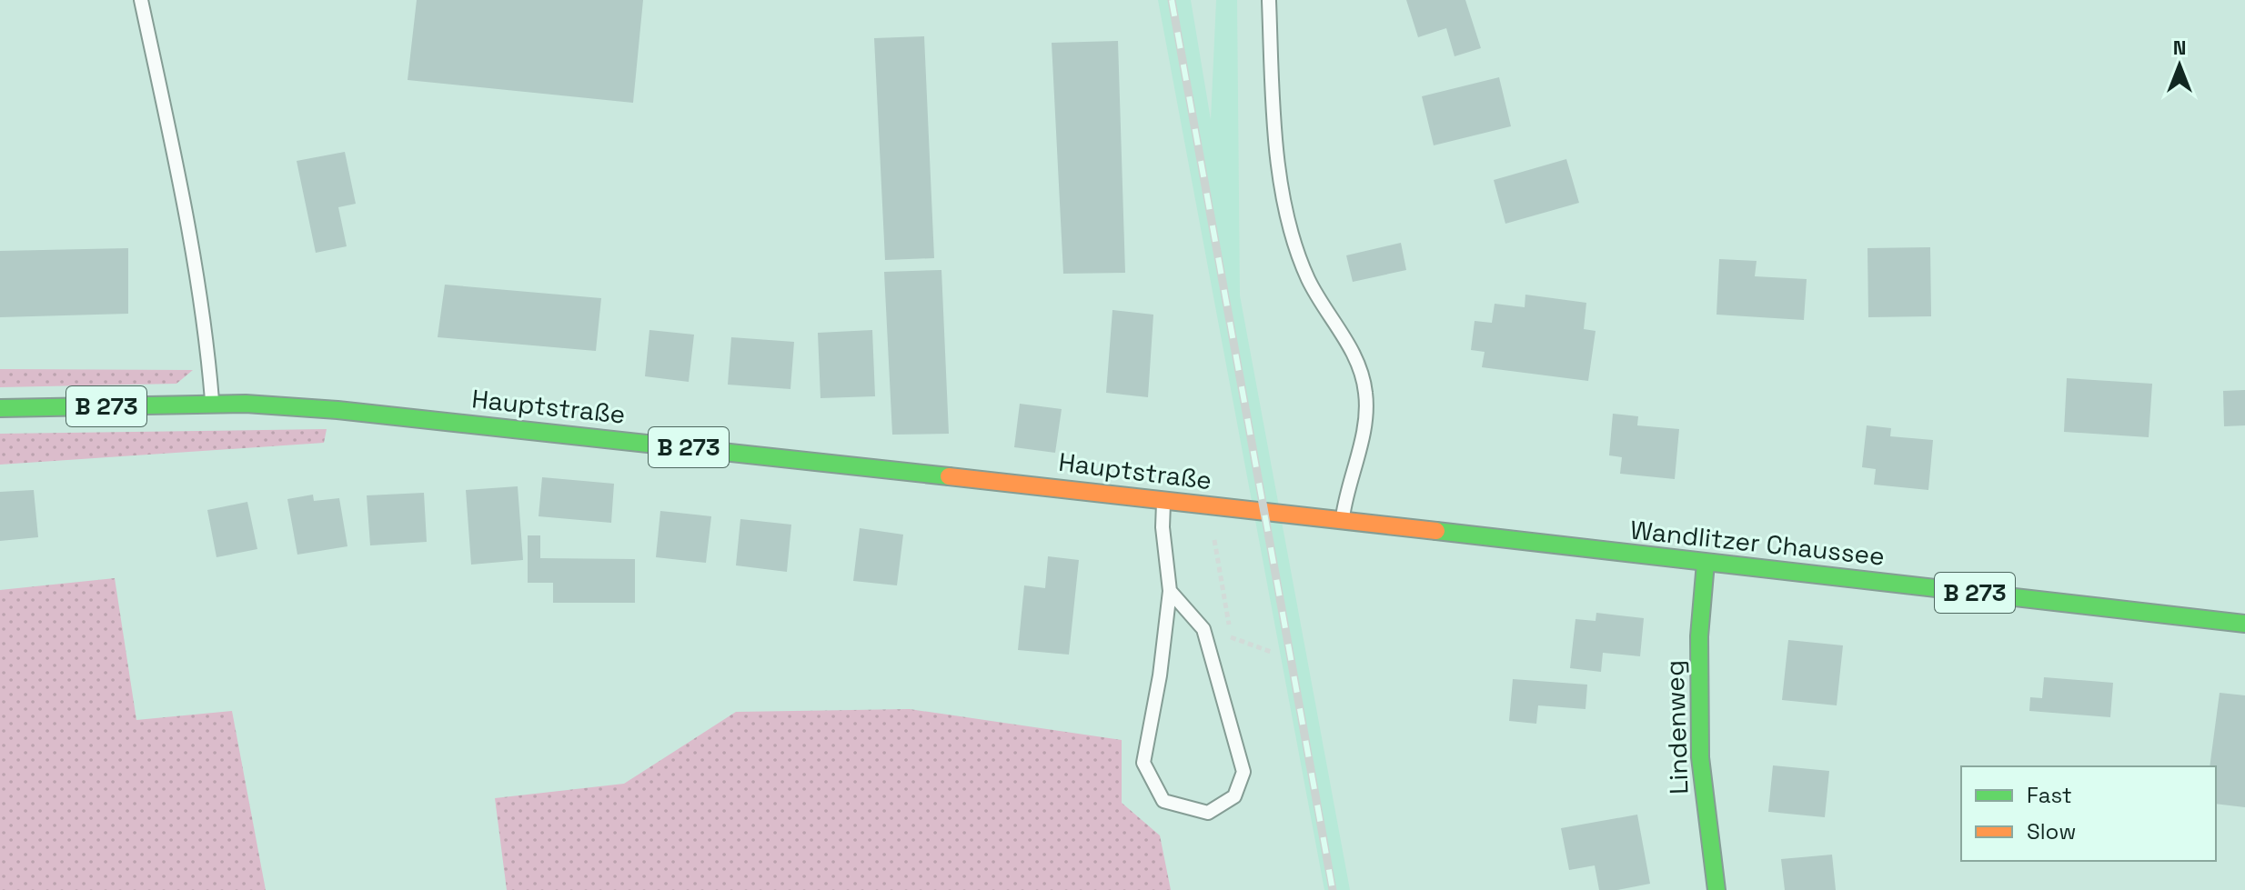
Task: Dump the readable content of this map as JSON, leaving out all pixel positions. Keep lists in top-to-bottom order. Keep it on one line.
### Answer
{"streets":{"main road":["B 273","Hauptstraße","Wandlitzer Chaussee","Lindenweg"]},"crossings":[["Hauptstraße","Wandlitzer Chaussee"],["Wandlitzer Chaussee","Lindenweg"]],"legend":["Fast","Slow"],"north":"top"}
